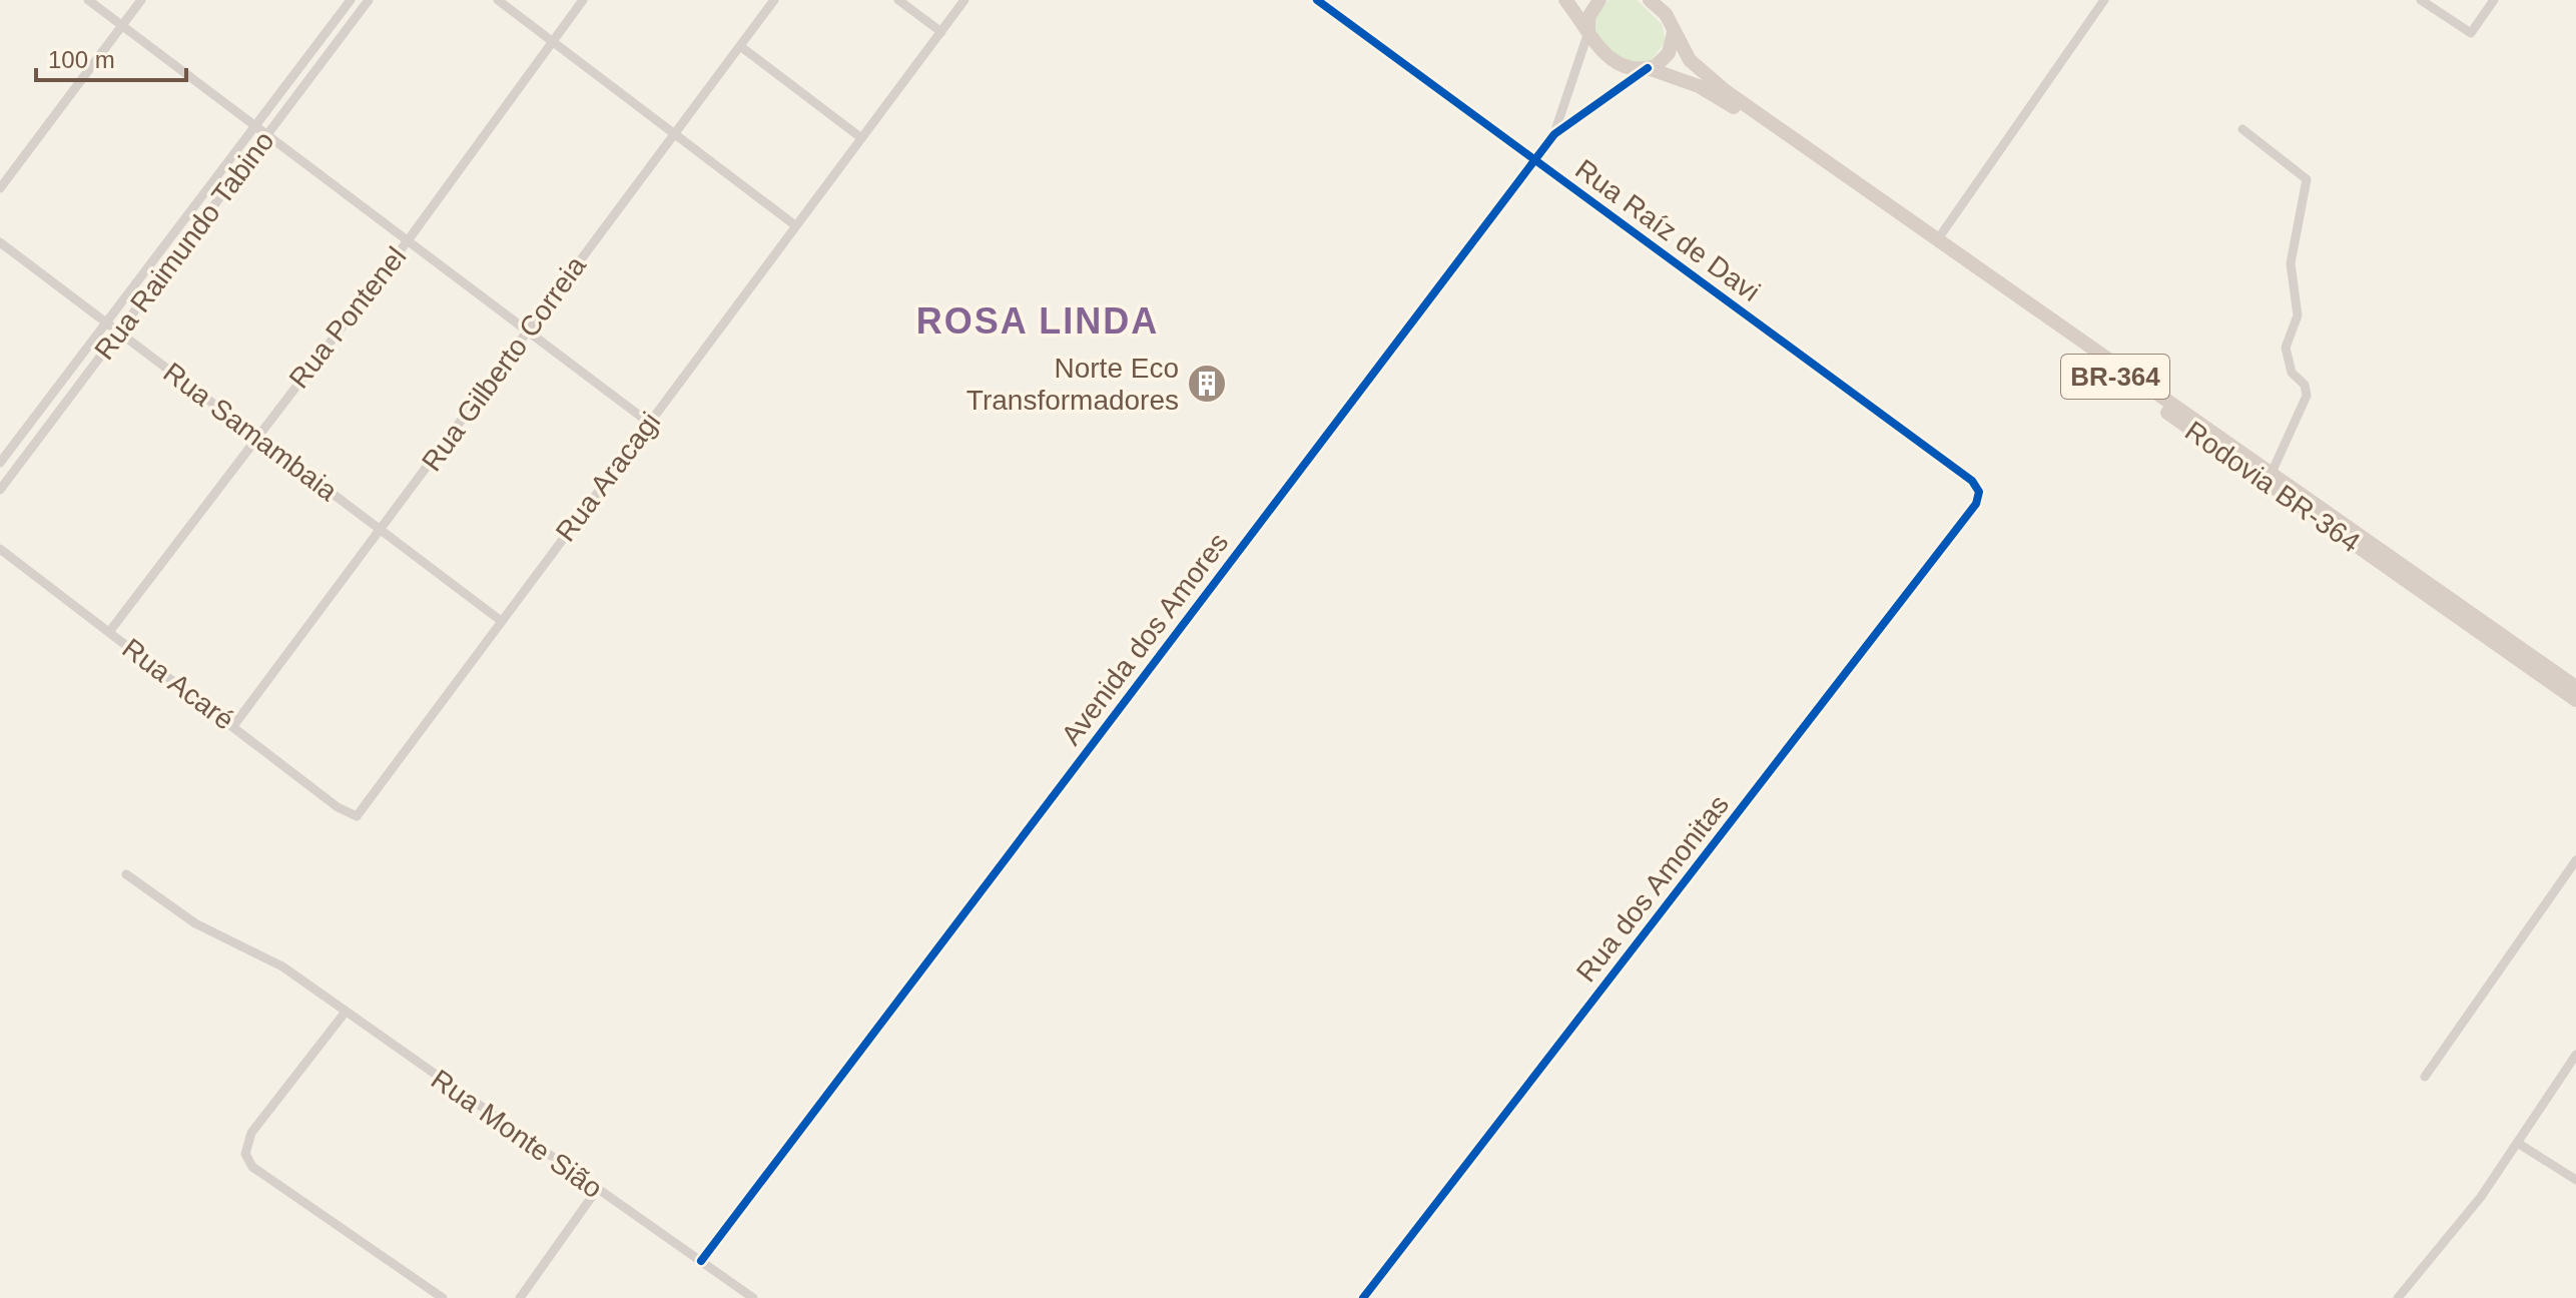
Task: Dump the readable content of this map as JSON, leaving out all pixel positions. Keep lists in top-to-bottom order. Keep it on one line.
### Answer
{"streets":{"highway":["BR-364","Rodovia BR-364"],"street":["Rua Raíz de Davi","Rua Raimundo Tabino","Rua Pontenel","Rua Gilberto Correia","Rua Samambaia","Rua Aracagi","Avenida dos Amores","Rua Acaré","Rua dos Amonitas","Rua Monte Sião"]},"crossings":[["Rua Raíz de Davi","Avenida dos Amores"],["Rua Raíz de Davi","Rua dos Amonitas"],["Rua Raimundo Tabino","Rua Samambaia"],["Rua Pontenel","Rua Samambaia"],["Rua Pontenel","Rua Acaré"],["Rua Gilberto Correia","Rua Samambaia"],["Rua Gilberto Correia","Rua Acaré"],["BR-364","Rodovia BR-364"],["BR-364","Avenida dos Amores"],["Rua Samambaia","Rua Aracagi"],["Rua Aracagi","Rua Acaré"],["Rodovia BR-364","Avenida dos Amores"],["Avenida dos Amores","Rua Monte Sião"]],"districts":["ROSA LINDA"],"places":{"building":["Norte Eco Transformadores"]},"scale_bar":"100 m"}
